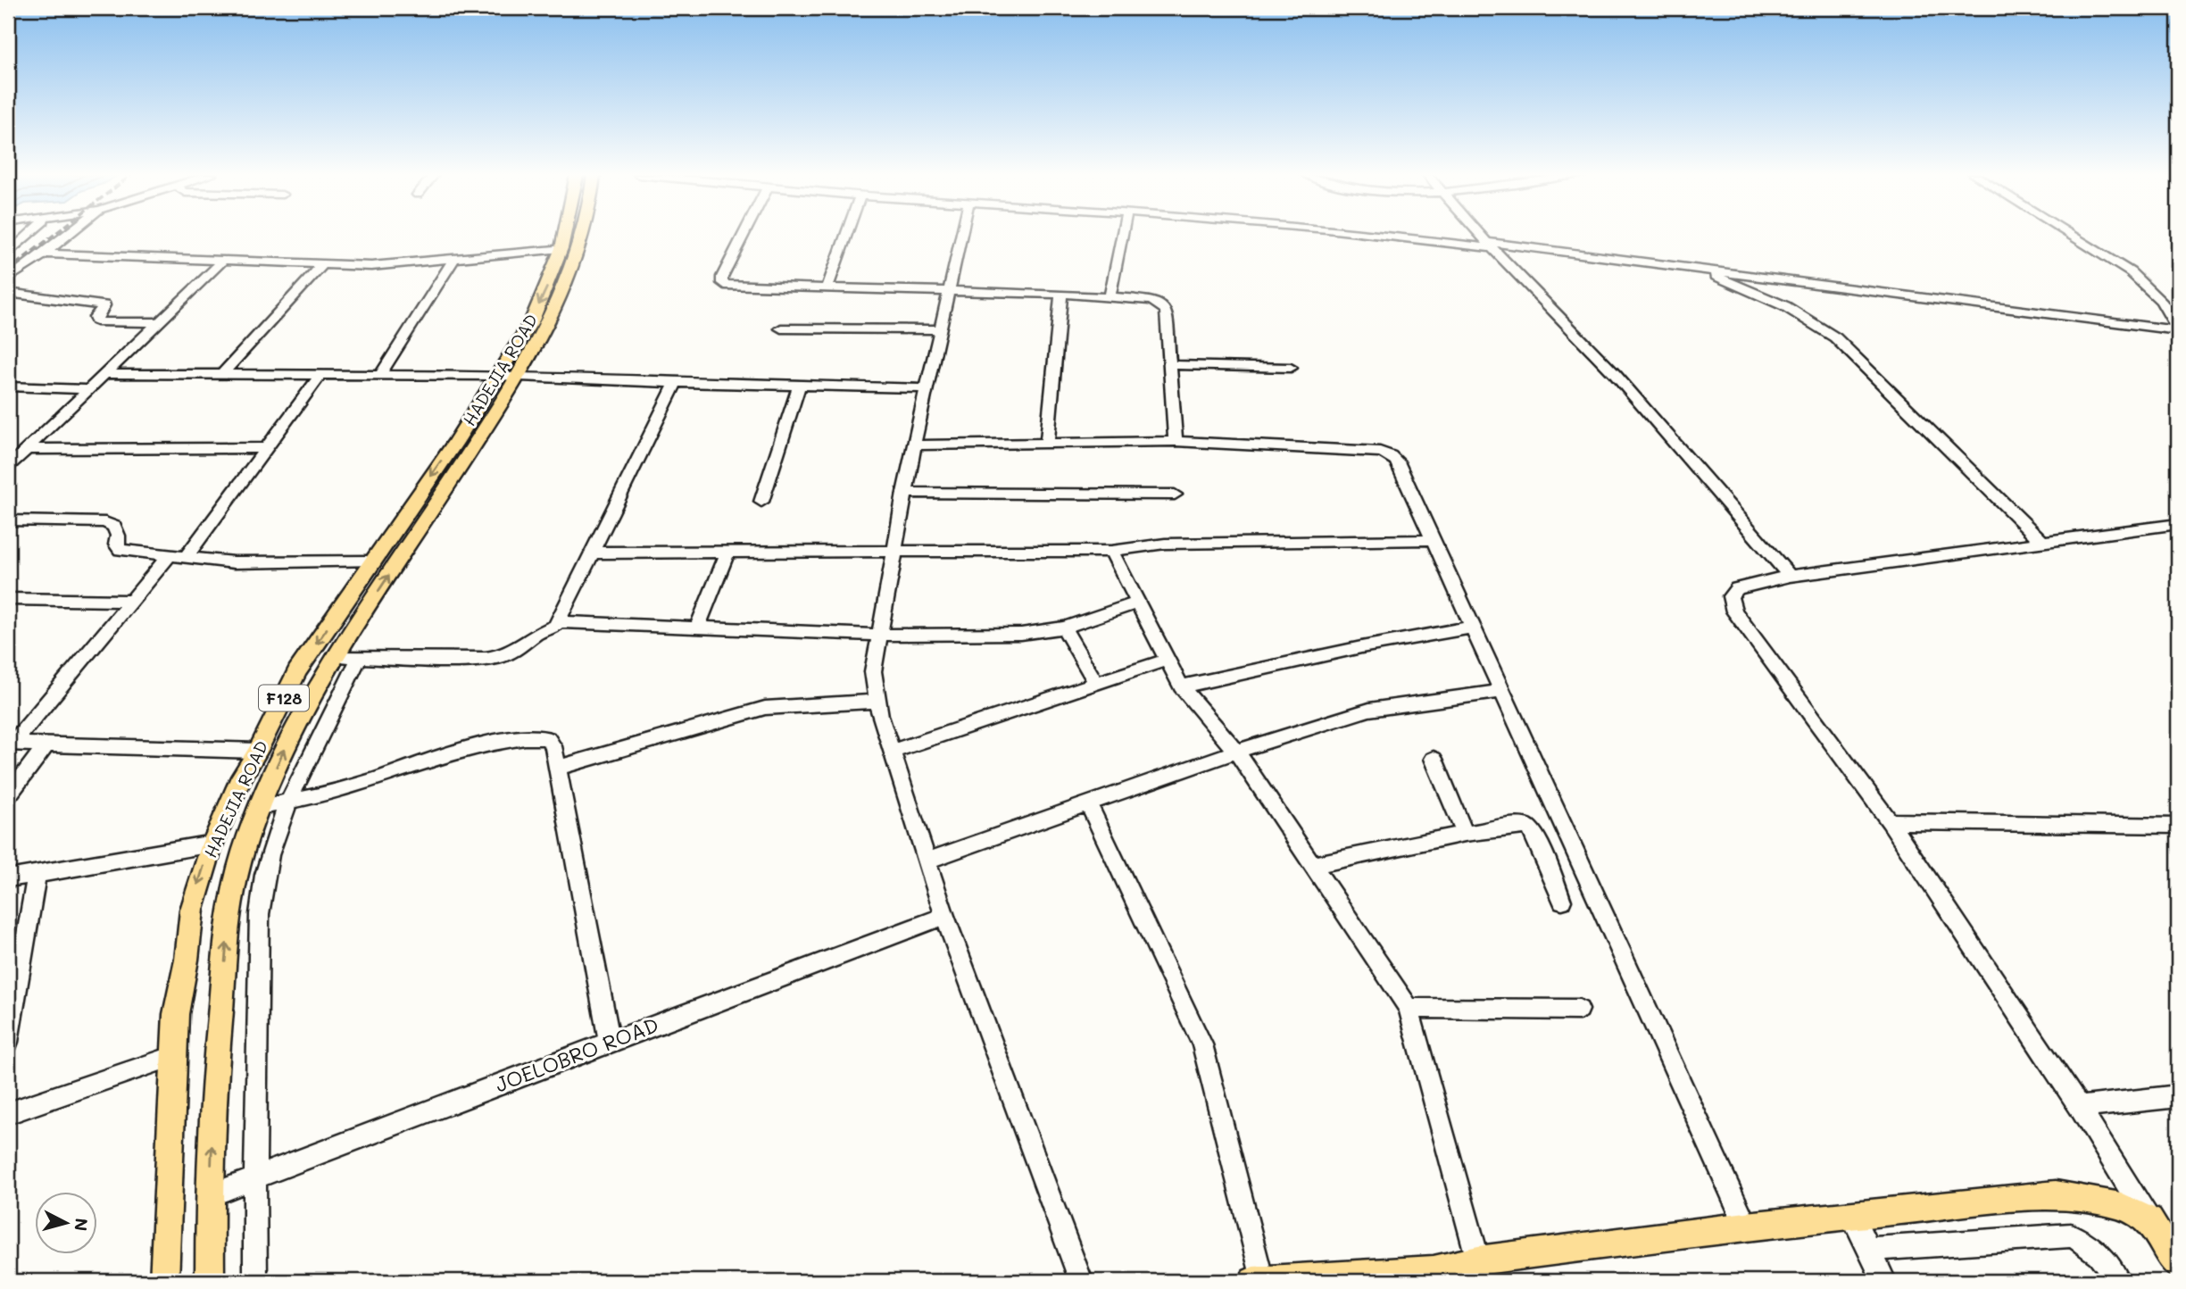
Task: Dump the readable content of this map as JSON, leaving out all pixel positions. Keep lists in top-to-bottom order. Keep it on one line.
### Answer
{"streets":{"main road":["HADEJIA ROAD","F128"],"street":["JOELOBRO ROAD"]},"crossings":[["HADEJIA ROAD","JOELOBRO ROAD"]],"north":"right"}
